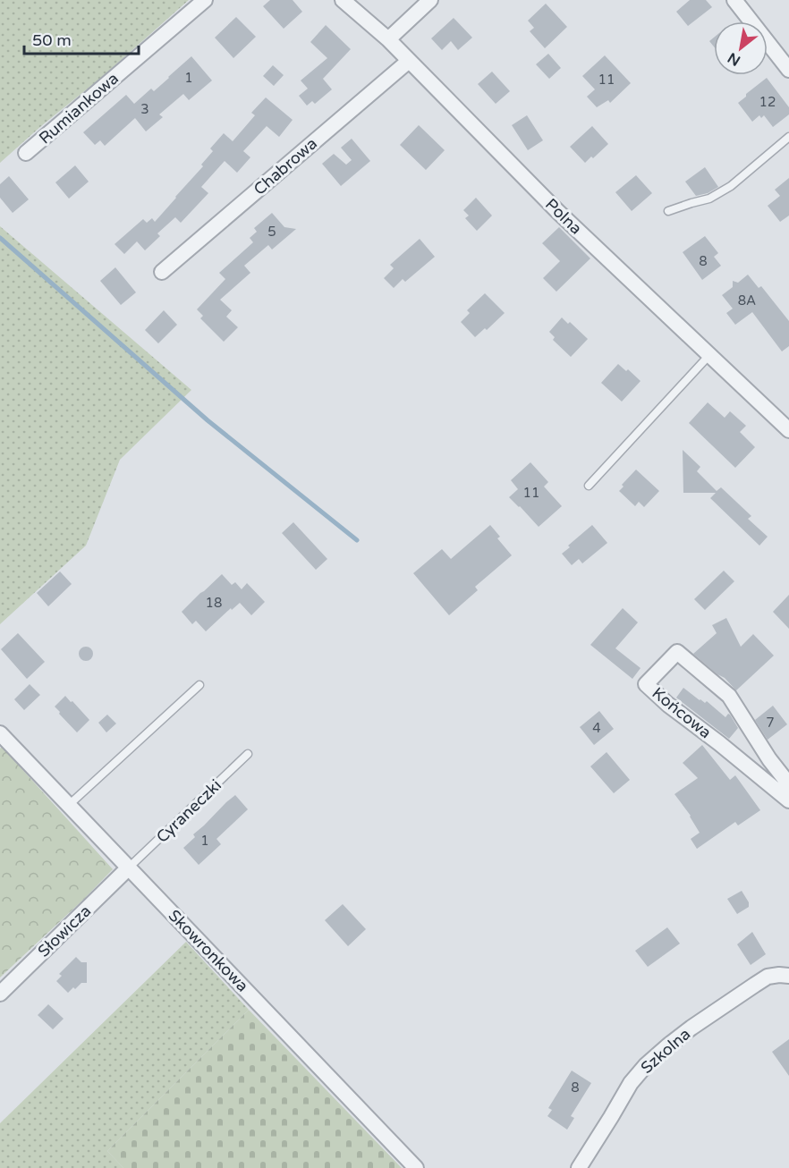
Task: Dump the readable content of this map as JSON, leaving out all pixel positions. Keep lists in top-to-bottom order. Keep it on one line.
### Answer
{"streets":{"street":["Rumiankowa","Chabrowa","Polna","Końcowa","Słowicza","Skowronkowa","Szkolna"],"lane":["Cyraneczki"]},"crossings":[["Chabrowa","Polna"],["Cyraneczki","Słowicza"],["Cyraneczki","Skowronkowa"],["Słowicza","Skowronkowa"]],"house_numbers":["1","11","12","3","5","8","8A","11","18","7","4","1","8"],"scale_bar":"50 m","north":"bottom left"}
